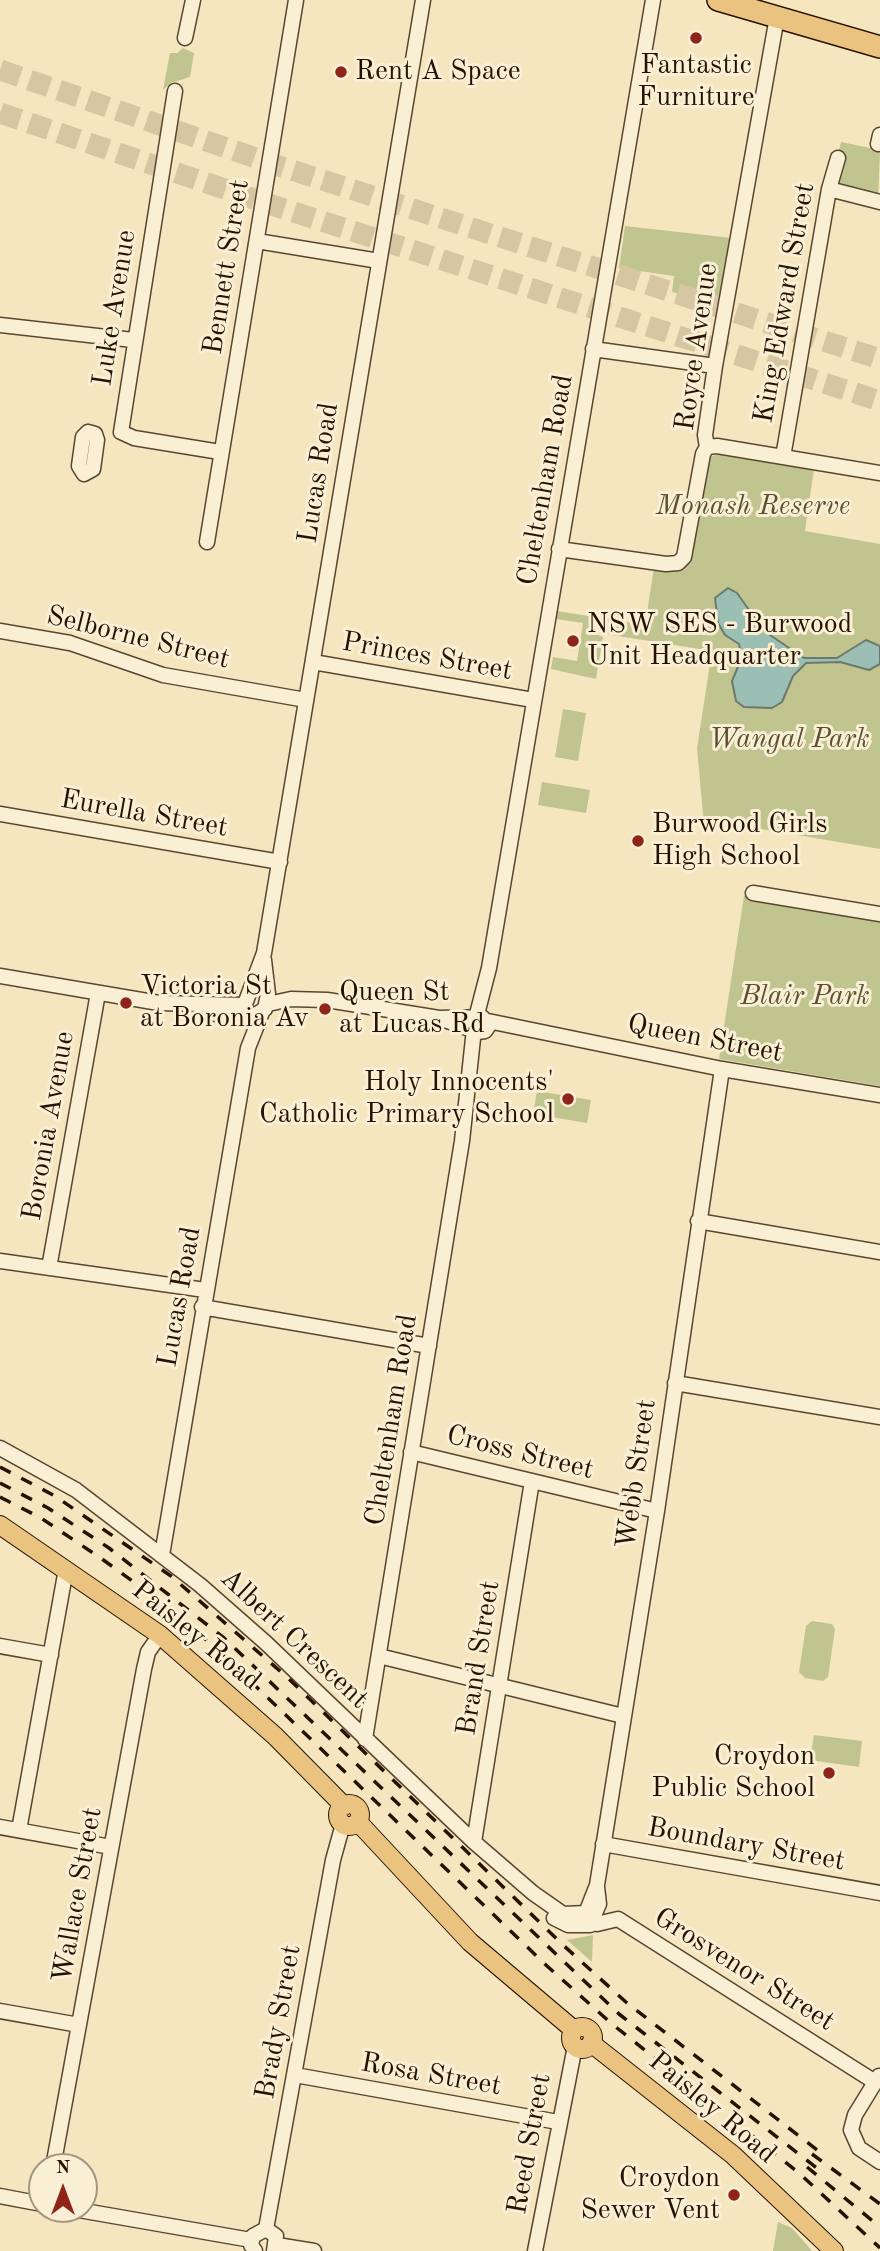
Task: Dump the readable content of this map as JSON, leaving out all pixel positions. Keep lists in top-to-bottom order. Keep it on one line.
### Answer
{"streets":{"main road":["Paisley Road"],"street":["Bennett Street","King Edward Street","Luke Avenue","Royce Avenue","Lucas Road","Cheltenham Road","Selborne Street","Princes Street","Eurella Street","Queen Street","Boronia Avenue","Cross Street","Webb Street","Albert Crescent","Brand Street","Boundary Street","Wallace Street","Grosvenor Street","Brady Street","Rosa Street","Reed Street"]},"crossings":[["Royce Avenue","Cheltenham Road"],["Lucas Road","Selborne Street"],["Lucas Road","Princes Street"],["Lucas Road","Eurella Street"],["Lucas Road","Queen Street"],["Lucas Road","Albert Crescent"],["Cheltenham Road","Princes Street"],["Cheltenham Road","Queen Street"],["Cheltenham Road","Cross Street"],["Cheltenham Road","Albert Crescent"],["Queen Street","Boronia Avenue"],["Queen Street","Webb Street"],["Cross Street","Webb Street"],["Cross Street","Brand Street"],["Webb Street","Albert Crescent"],["Webb Street","Boundary Street"],["Webb Street","Grosvenor Street"],["Paisley Road","Wallace Street"],["Paisley Road","Brady Street"],["Paisley Road","Reed Street"],["Albert Crescent","Brand Street"],["Albert Crescent","Grosvenor Street"],["Brady Street","Rosa Street"],["Rosa Street","Reed Street"]],"parks":["Monash Reserve","Wangal Park","Blair Park"],"places":["Fantastic Furniture","Rent A Space","NSW SES - Burwood Unit Headquarter","Burwood Girls High School","Victoria St at Boronia Av","Queen St at Lucas Rd","Holy Innocents' Catholic Primary School","Croydon Public School","Croydon Sewer Vent"],"north":"top"}
